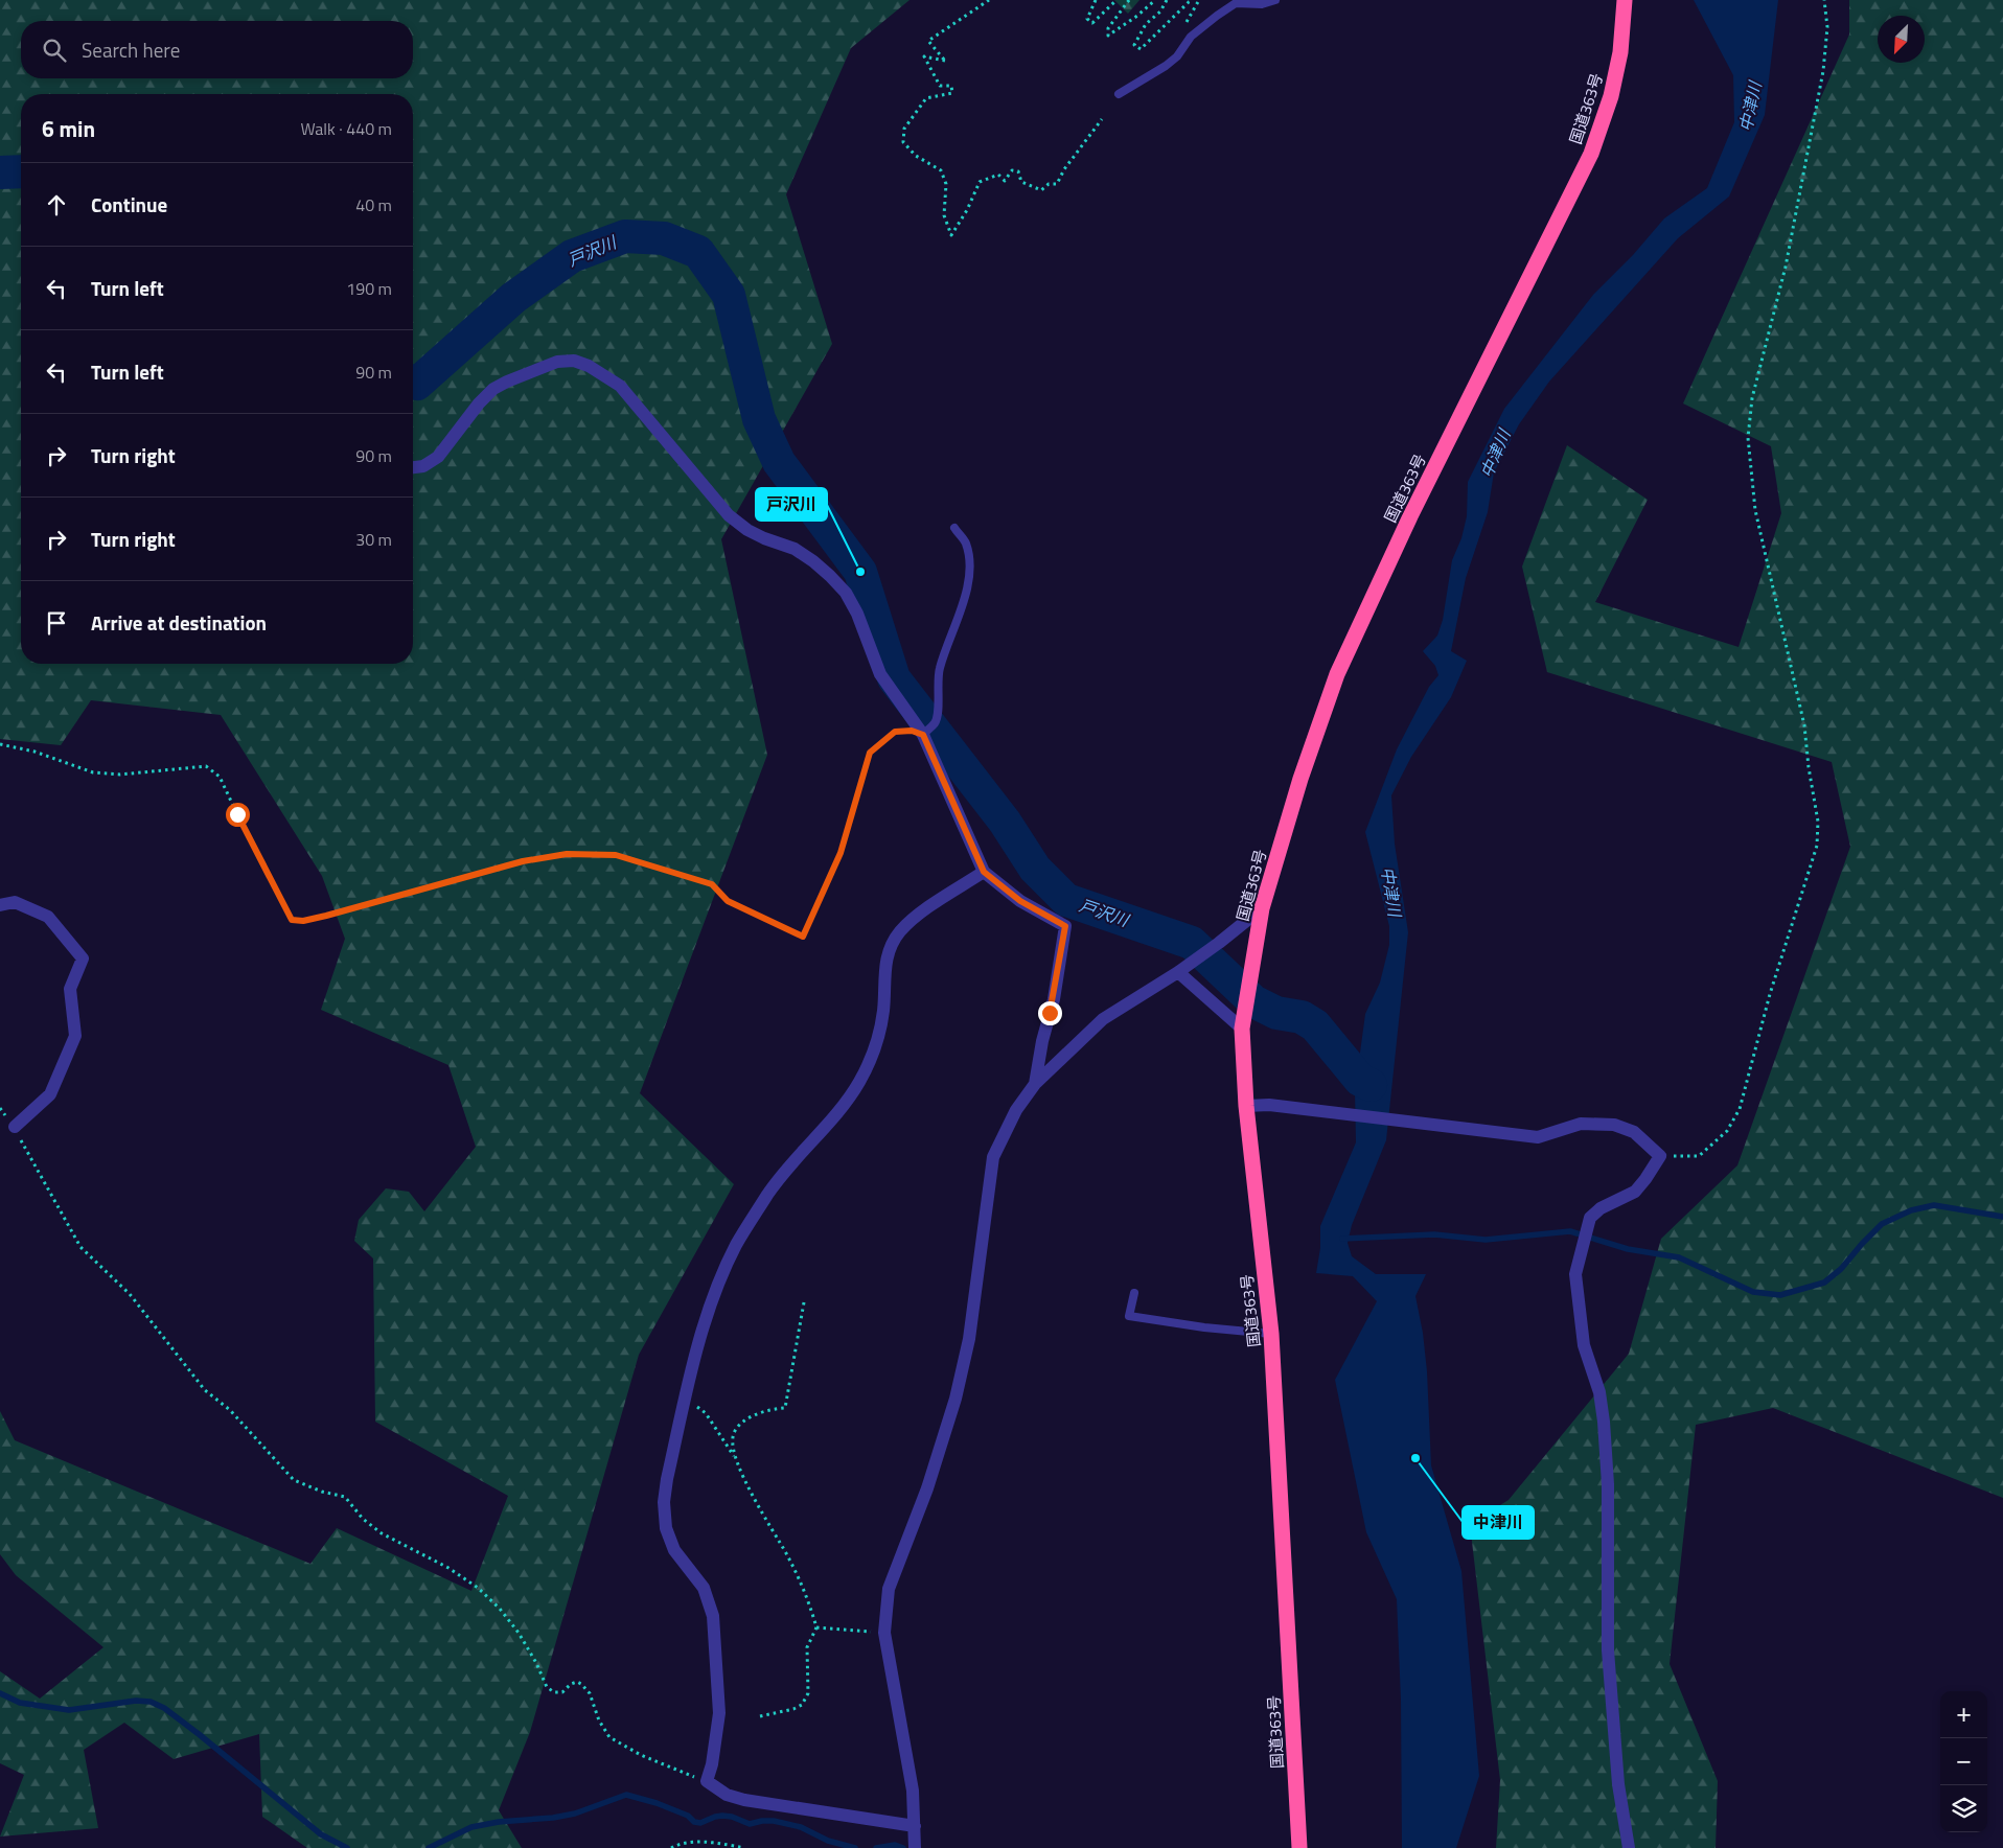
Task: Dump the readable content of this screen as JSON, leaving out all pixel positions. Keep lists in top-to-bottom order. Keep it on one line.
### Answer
{"streets":{"highway":["国道363号"]},"water":["中津川","戸沢川"],"places":["戸沢川","中津川"],"north":"bottom left","page":{"search":"Search here","heading":["6 min","Walk · 440 m"],"list":[["Continue","40 m"],["Turn left","190 m"],["Turn left","90 m"],["Turn right","90 m"],["Turn right","30 m"],"Arrive at destination"],"map_buttons":["+","−"]}}
